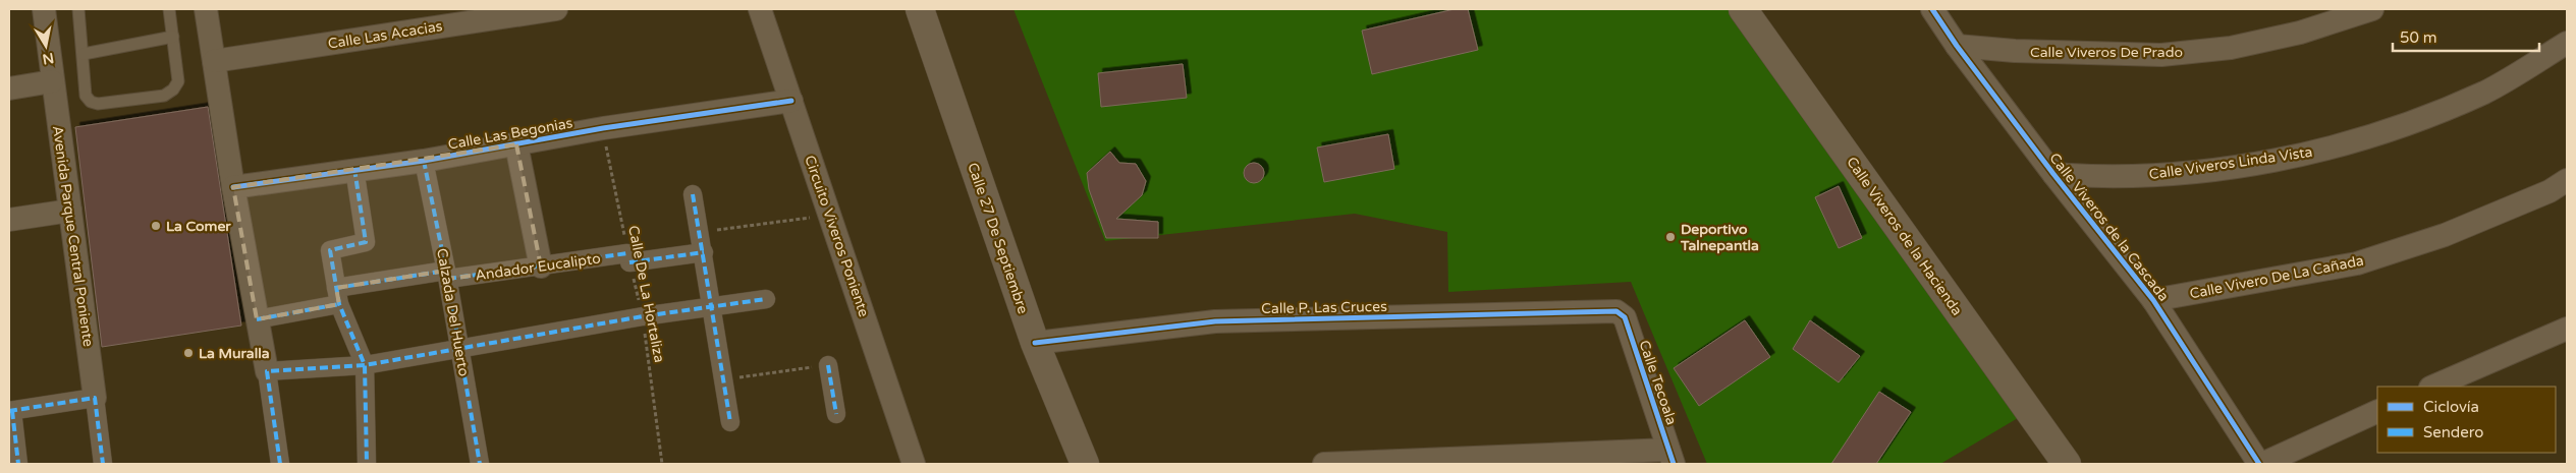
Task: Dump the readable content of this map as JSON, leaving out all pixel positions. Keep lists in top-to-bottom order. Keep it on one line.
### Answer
{"streets":{"street":["Calle Las Acacias","Calle Viveros De Prado","Calle Las Begonias","Calle Viveros Linda Vista","Calle Viveros de la Cascada","Avenida Parque Central Poniente","Circuito Viveros Poniente","Calle Viveros de la Hacienda","Calle 27 De Septiembre","Andador Eucalipto","Calle Vivero De La Cañada","Calle P. Las Cruces","Calzada Del Huerto","Calle Tecoala"],"path":["Calle De La Hortaliza"]},"crossings":[["Calle Viveros De Prado","Calle Viveros de la Cascada"],["Calle Las Begonias","Circuito Viveros Poniente"],["Calle Las Begonias","Calle De La Hortaliza"],["Calle Las Begonias","Calzada Del Huerto"],["Calle Viveros Linda Vista","Calle Viveros de la Cascada"],["Calle Viveros de la Cascada","Calle Vivero De La Cañada"],["Calle 27 De Septiembre","Calle P. Las Cruces"],["Andador Eucalipto","Calle De La Hortaliza"],["Andador Eucalipto","Calzada Del Huerto"],["Calle P. Las Cruces","Calle Tecoala"]],"places":["La Comer","Deportivo Talnepantla","La Muralla"],"legend":["Ciclovía","Sendero"],"scale_bar":"50 m","north":"bottom"}
